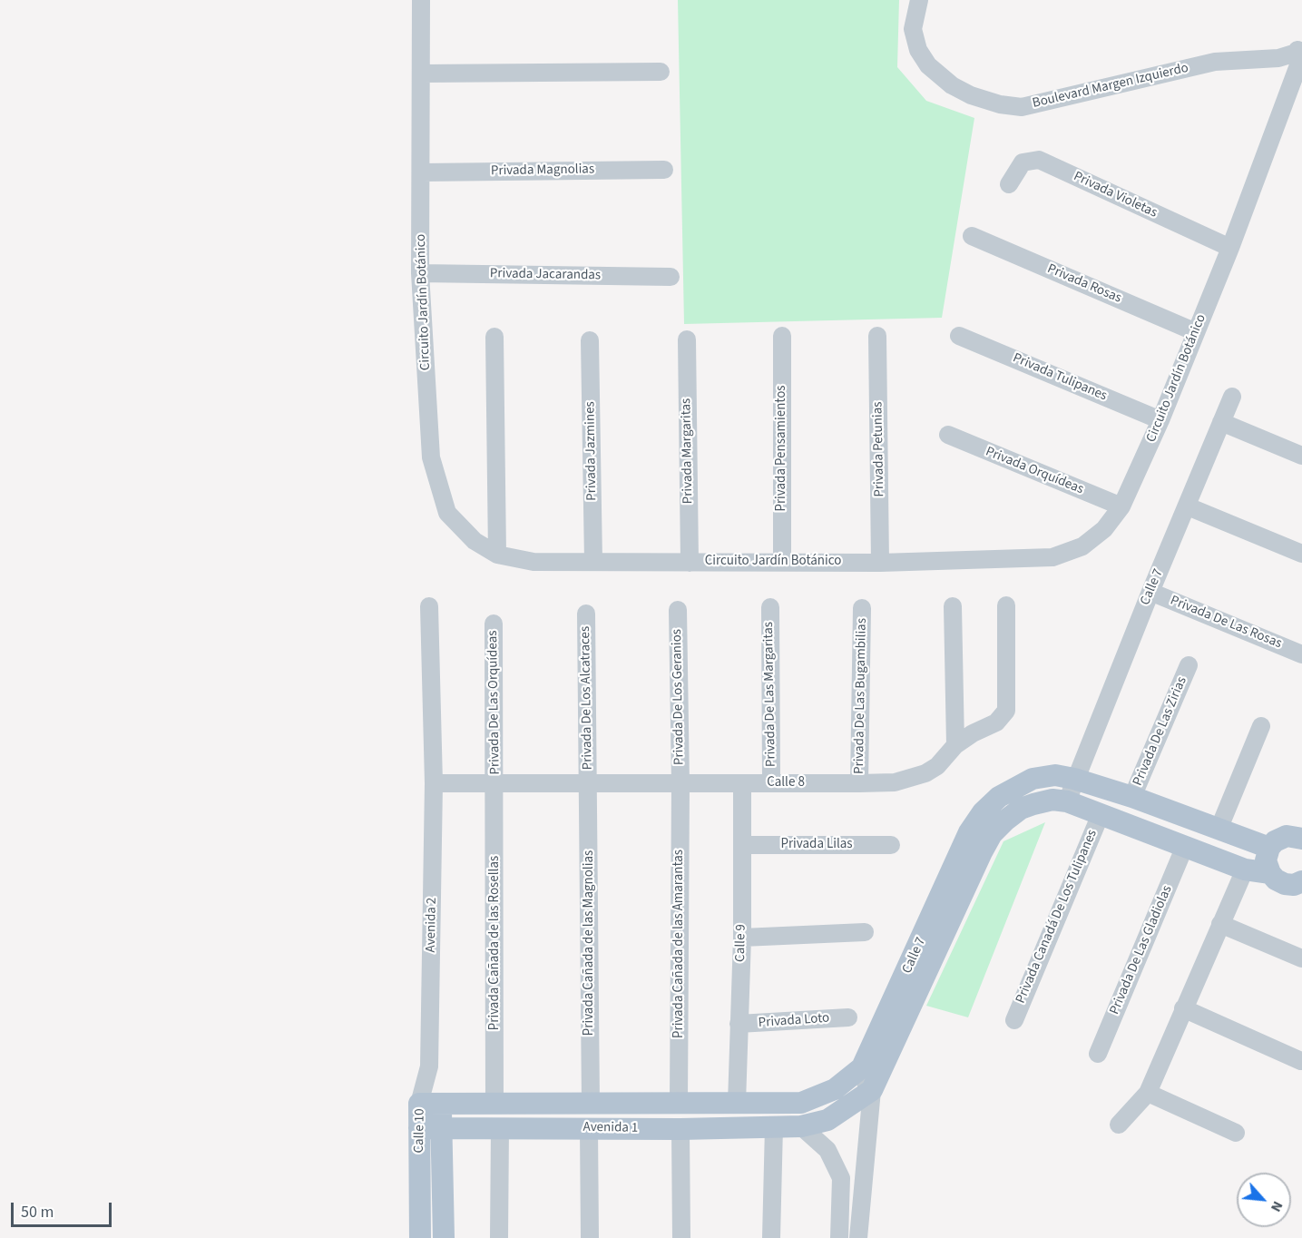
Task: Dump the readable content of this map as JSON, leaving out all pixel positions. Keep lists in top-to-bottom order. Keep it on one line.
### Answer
{"streets":{"main road":["Calle 7","Avenida 1","Calle 10"],"street":["Boulevard Margen Izquierdo","Privada Magnolias","Privada Violetas","Privada Jacarandas","Privada Rosas","Circuito Jardín Botánico","Privada Tulipanes","Privada Pensamientos","Privada Petunias","Privada Jazmines","Privada Margaritas","Privada Orquídeas","Privada De Las Rosas","Privada De Las Margaritas","Privada De Las Bugambilias","Privada De Los Geranios","Privada De Los Alcatraces","Privada De Las Orquídeas","Privada De Las Zirias","Calle 8","Privada Lilas","Privada Canadá De Los Tulipanes","Avenida 2","Privada Cañada de las Rosellas","Privada Cañada de las Magnolias","Calle 9","Privada Cañada de las Amarantas","Privada De Las Gladiolas","Privada Loto"]},"crossings":[["Boulevard Margen Izquierdo","Circuito Jardín Botánico"],["Privada Magnolias","Circuito Jardín Botánico"],["Privada Violetas","Circuito Jardín Botánico"],["Privada Jacarandas","Circuito Jardín Botánico"],["Privada Rosas","Circuito Jardín Botánico"],["Circuito Jardín Botánico","Privada Tulipanes"],["Circuito Jardín Botánico","Privada Pensamientos"],["Circuito Jardín Botánico","Privada Petunias"],["Circuito Jardín Botánico","Privada Jazmines"],["Circuito Jardín Botánico","Privada Margaritas"],["Circuito Jardín Botánico","Privada Orquídeas"],["Calle 7","Privada De Las Rosas"],["Calle 7","Avenida 1"],["Privada De Las Margaritas","Calle 8"],["Privada De Las Bugambilias","Calle 8"],["Privada De Los Geranios","Calle 8"],["Privada De Los Geranios","Privada Cañada de las Amarantas"],["Privada De Los Alcatraces","Calle 8"],["Privada De Los Alcatraces","Privada Cañada de las Magnolias"],["Privada De Las Orquídeas","Calle 8"],["Privada De Las Orquídeas","Privada Cañada de las Rosellas"],["Calle 8","Avenida 2"],["Calle 8","Privada Cañada de las Rosellas"],["Calle 8","Privada Cañada de las Magnolias"],["Calle 8","Calle 9"],["Calle 8","Privada Cañada de las Amarantas"],["Privada Lilas","Calle 9"],["Avenida 2","Calle 10"],["Privada Cañada de las Rosellas","Avenida 1"],["Privada Cañada de las Magnolias","Avenida 1"],["Calle 9","Privada Loto"],["Calle 9","Avenida 1"],["Privada Cañada de las Amarantas","Avenida 1"],["Avenida 1","Calle 10"]],"scale_bar":"50 m","north":"bottom right"}
